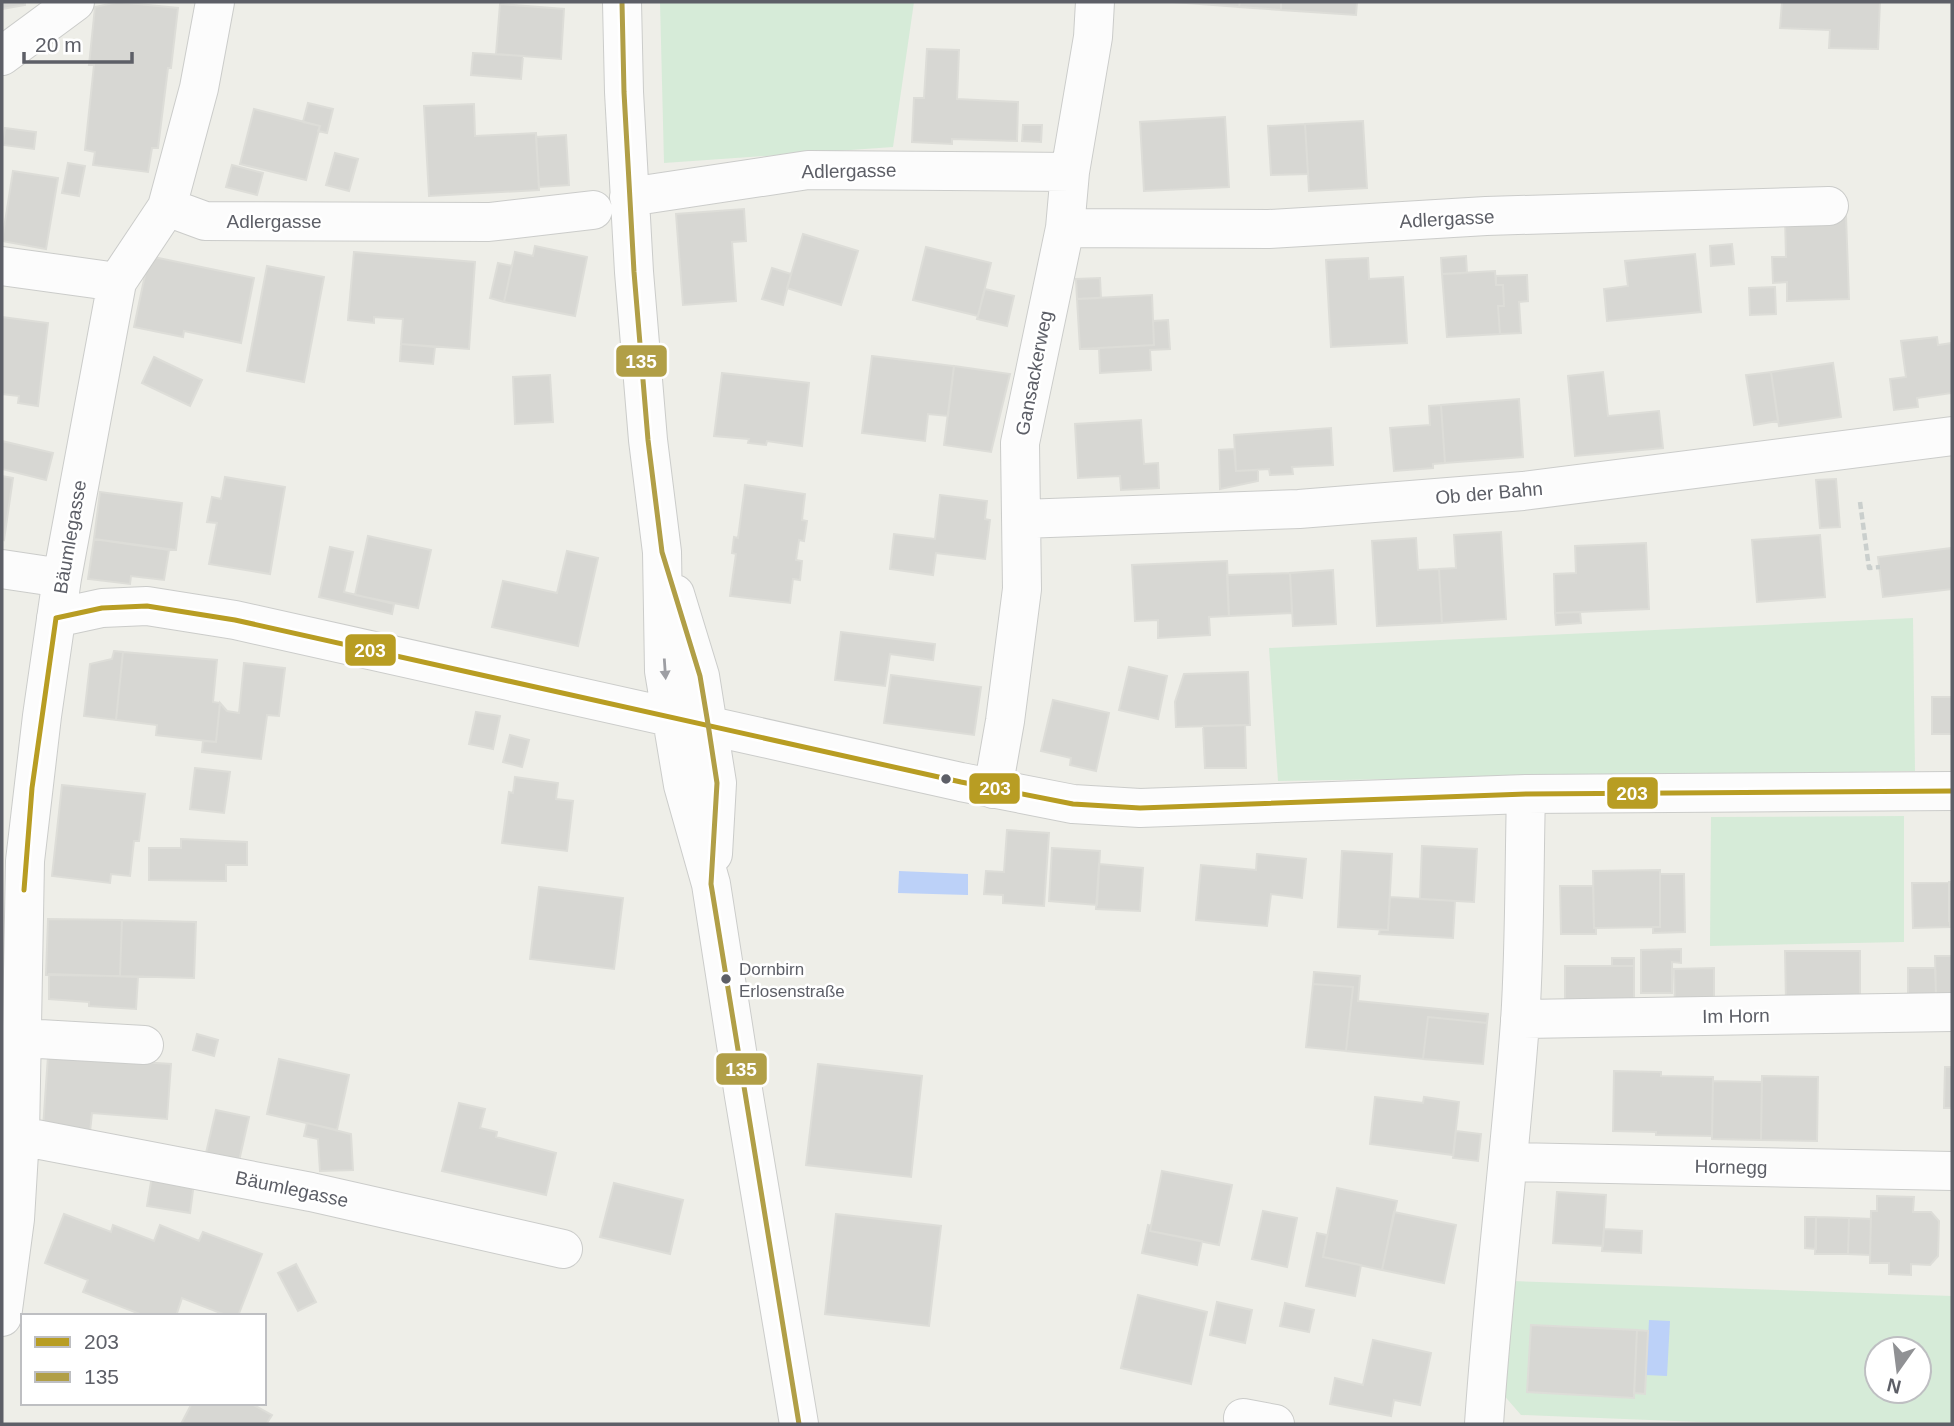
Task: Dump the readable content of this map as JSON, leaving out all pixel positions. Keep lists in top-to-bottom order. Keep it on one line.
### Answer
{"streets":{"street":["Adlergasse","Gansackerweg","Ob der Bahn","Bäumlegasse","Im Horn","Hornegg"]},"crossings":[["Adlergasse","Gansackerweg"],["Adlergasse","Bäumlegasse"],["Gansackerweg","Ob der Bahn"]],"places":["Dornbirn Erlosenstraße"],"lines":["transit line 135","transit line 203"],"legend":["203","135"],"scale_bar":"20 m","north":"bottom"}
